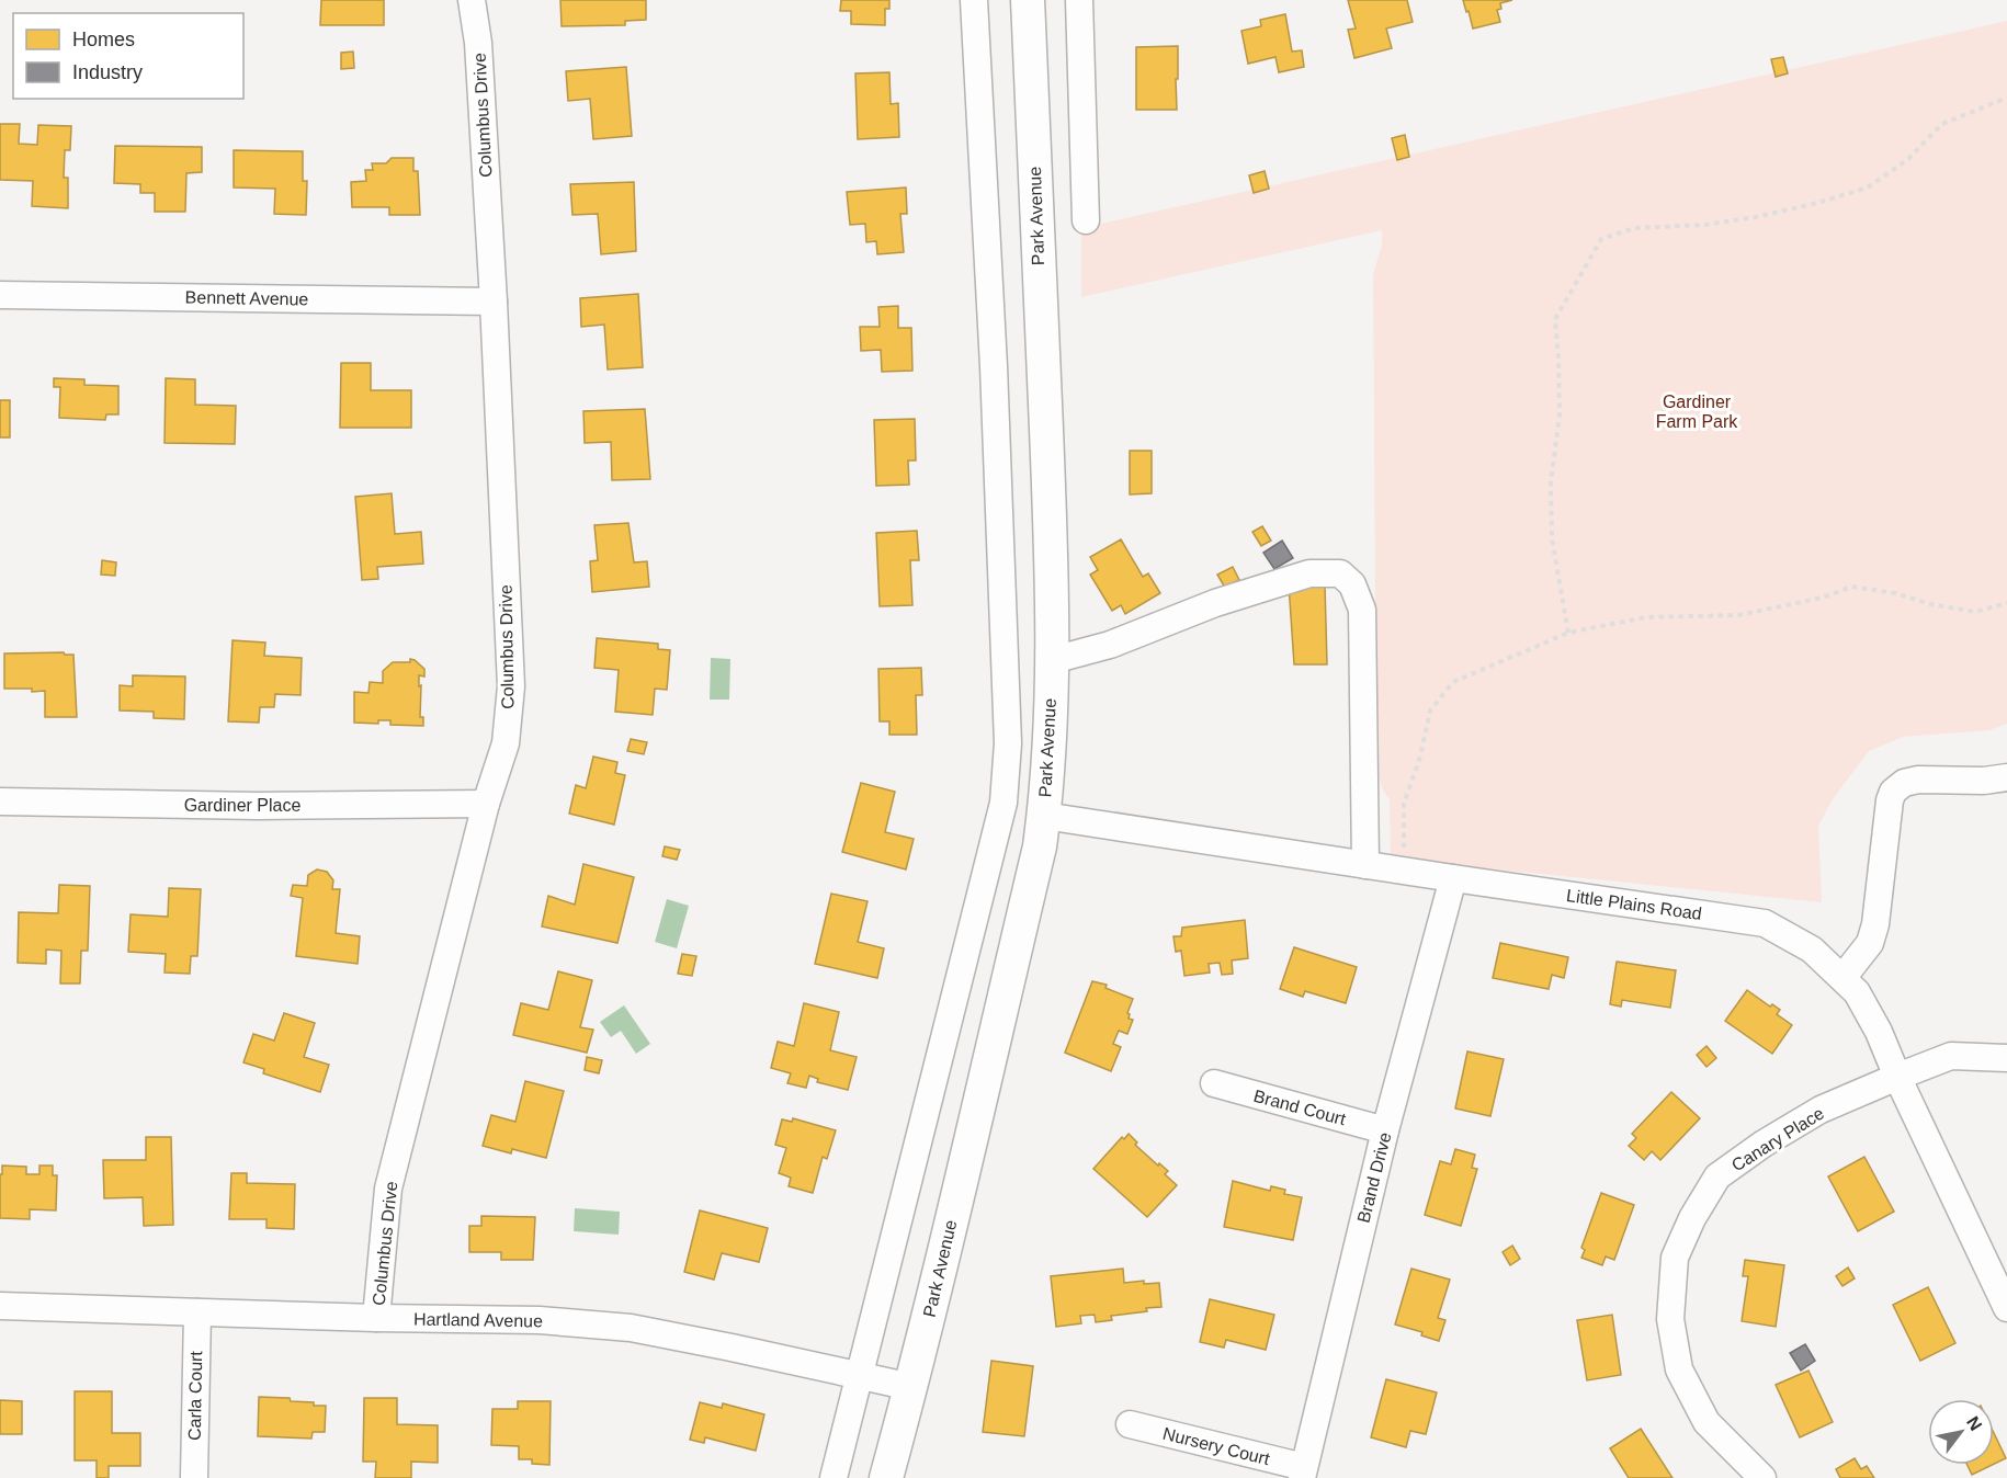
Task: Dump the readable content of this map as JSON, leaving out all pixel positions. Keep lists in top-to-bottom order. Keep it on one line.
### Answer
{"streets":{"main road":["Park Avenue"],"street":["Columbus Drive","Bennett Avenue","Gardiner Place","Little Plains Road","Brand Court","Canary Place","Brand Drive","Hartland Avenue","Carla Court","Nursery Court"]},"crossings":[["Columbus Drive","Bennett Avenue"],["Columbus Drive","Gardiner Place"],["Columbus Drive","Hartland Avenue"],["Park Avenue","Little Plains Road"],["Park Avenue","Hartland Avenue"],["Little Plains Road","Canary Place"],["Little Plains Road","Brand Drive"],["Brand Court","Brand Drive"],["Brand Drive","Nursery Court"],["Hartland Avenue","Carla Court"]],"parks":["Gardiner Farm Park"],"legend":["Homes","Industry"],"north":"top right"}
